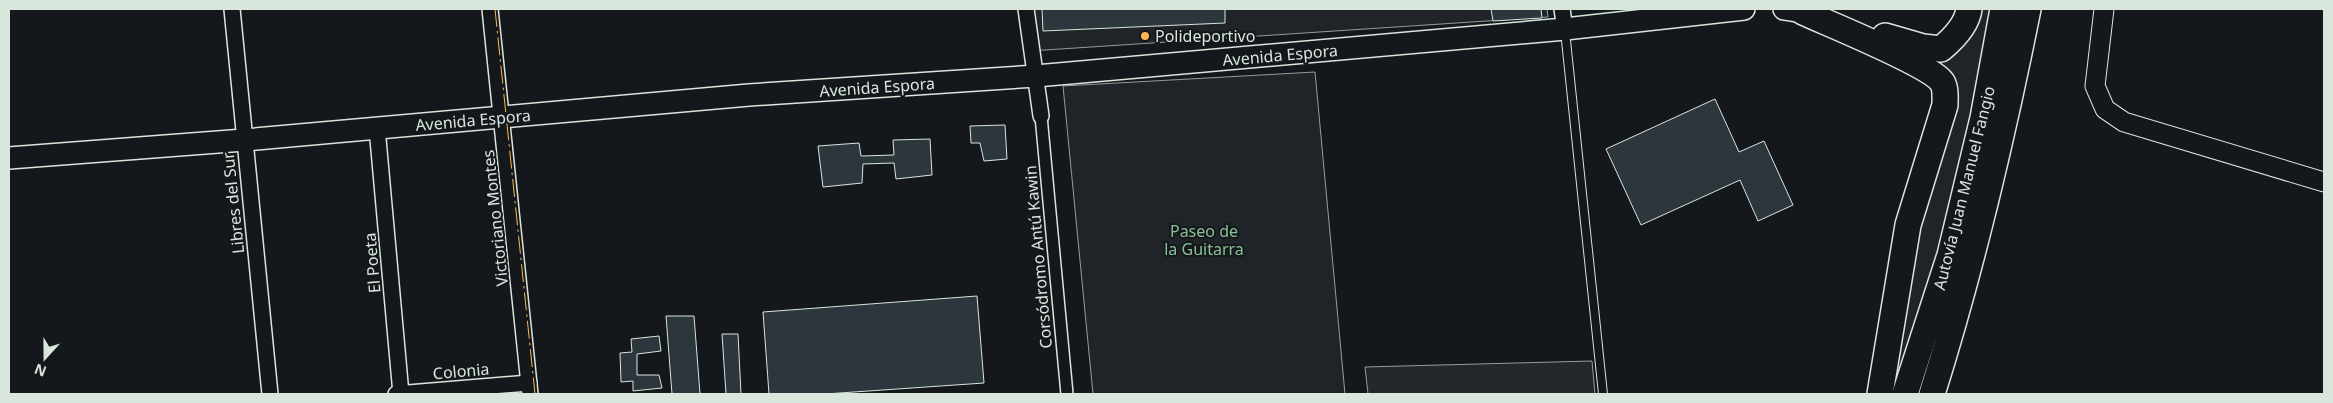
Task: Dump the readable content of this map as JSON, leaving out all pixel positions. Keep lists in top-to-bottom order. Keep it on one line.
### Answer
{"streets":{"highway":["Autovía Juan Manuel Fangio"],"main road":["Avenida Espora"],"street":["Libres del Sur","Victoriano Montes","Corsódromo Antú Kawin","El Poeta","Colonia"]},"crossings":[["Avenida Espora","Libres del Sur"],["Avenida Espora","Victoriano Montes"],["Avenida Espora","El Poeta"],["Victoriano Montes","Colonia"],["El Poeta","Colonia"]],"parks":["Paseo de la Guitarra"],"places":["Polideportivo"],"north":"bottom"}
